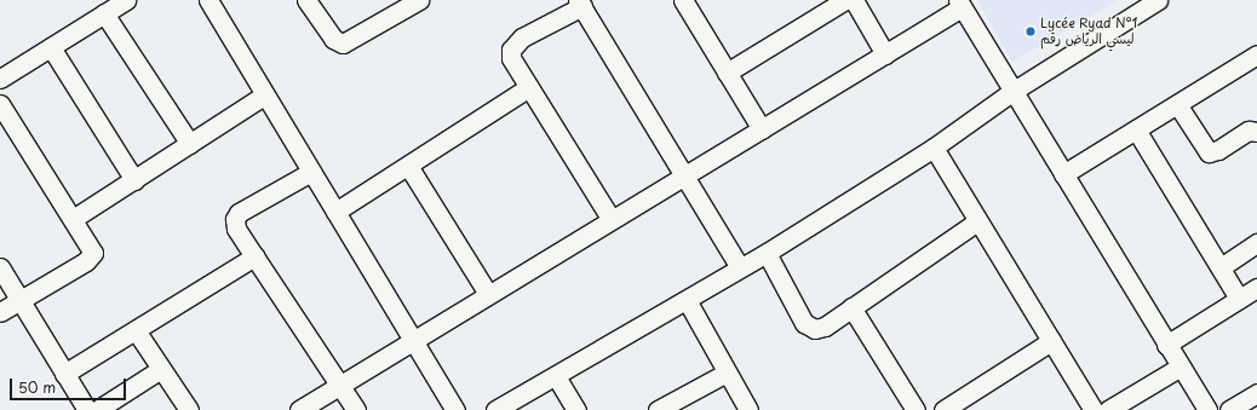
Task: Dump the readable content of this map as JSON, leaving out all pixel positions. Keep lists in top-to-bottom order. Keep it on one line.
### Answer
{"places":["Lycée Ryad N°1 ليسي الرياض رقم"],"scale_bar":"50 m"}
